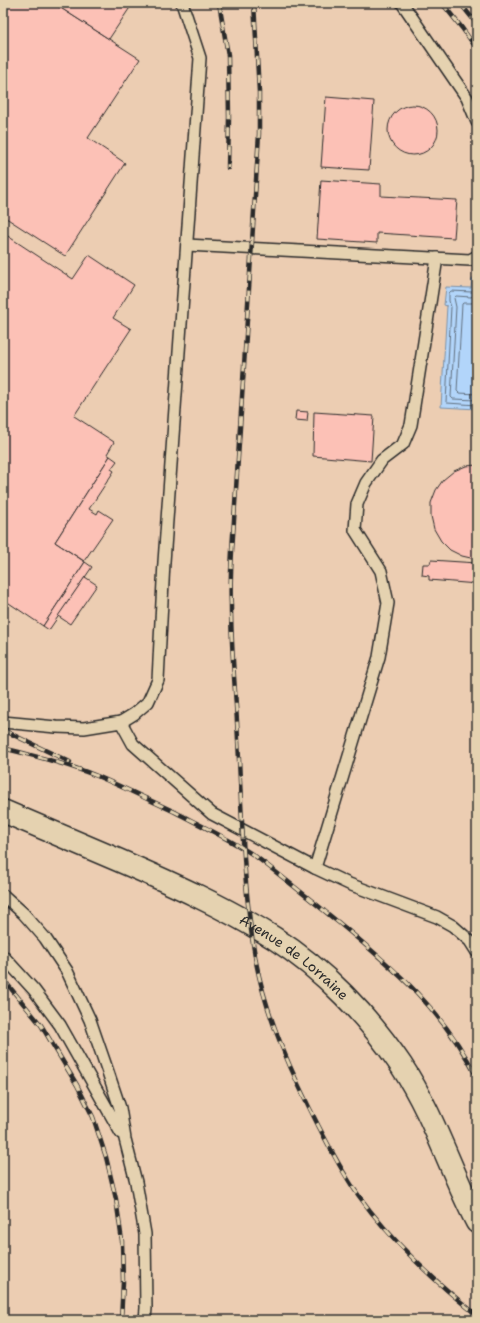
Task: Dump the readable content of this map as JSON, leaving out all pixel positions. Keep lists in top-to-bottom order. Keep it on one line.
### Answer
{"streets":{"main road":["Avenue de Lorraine"]}}
